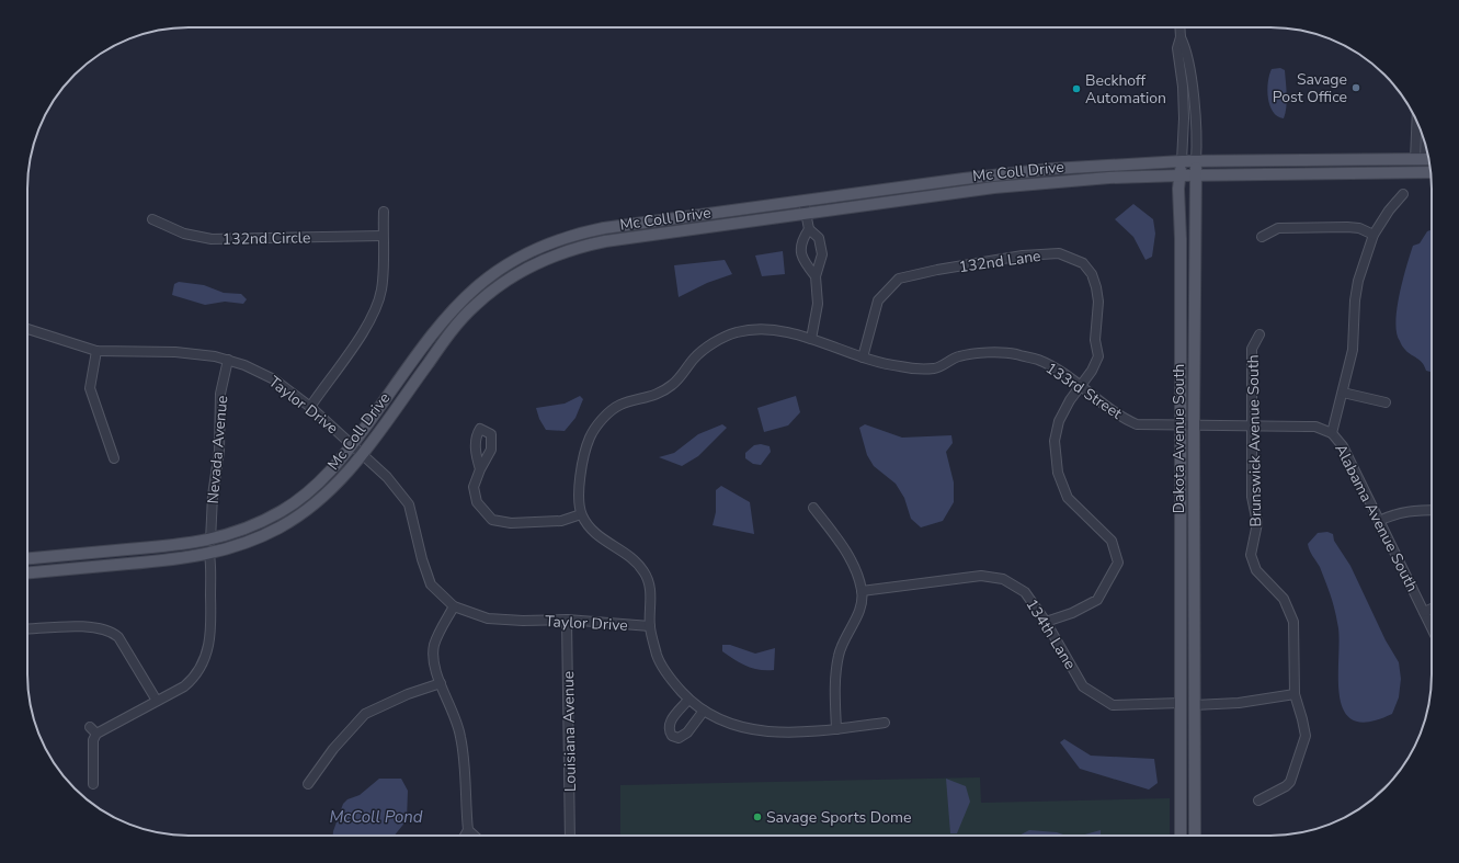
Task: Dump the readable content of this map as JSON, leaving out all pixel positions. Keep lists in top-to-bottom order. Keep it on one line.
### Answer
{"streets":{"main road":["Mc Coll Drive","Dakota Avenue South"],"street":["132nd Circle","132nd Lane","133rd Street","Taylor Drive","Brunswick Avenue South","Nevada Avenue","Alabama Avenue South","134th Lane","Louisiana Avenue"]},"crossings":[["Mc Coll Drive","Taylor Drive"],["Mc Coll Drive","Dakota Avenue South"],["Mc Coll Drive","Nevada Avenue"],["132nd Lane","133rd Street"],["132nd Lane","134th Lane"],["133rd Street","Dakota Avenue South"],["133rd Street","Brunswick Avenue South"],["133rd Street","Alabama Avenue South"],["Taylor Drive","Nevada Avenue"],["Taylor Drive","Louisiana Avenue"],["Dakota Avenue South","134th Lane"]],"water":["McColl Pond"],"places":["Savage Post Office","Beckhoff Automation","Savage Sports Dome"]}
